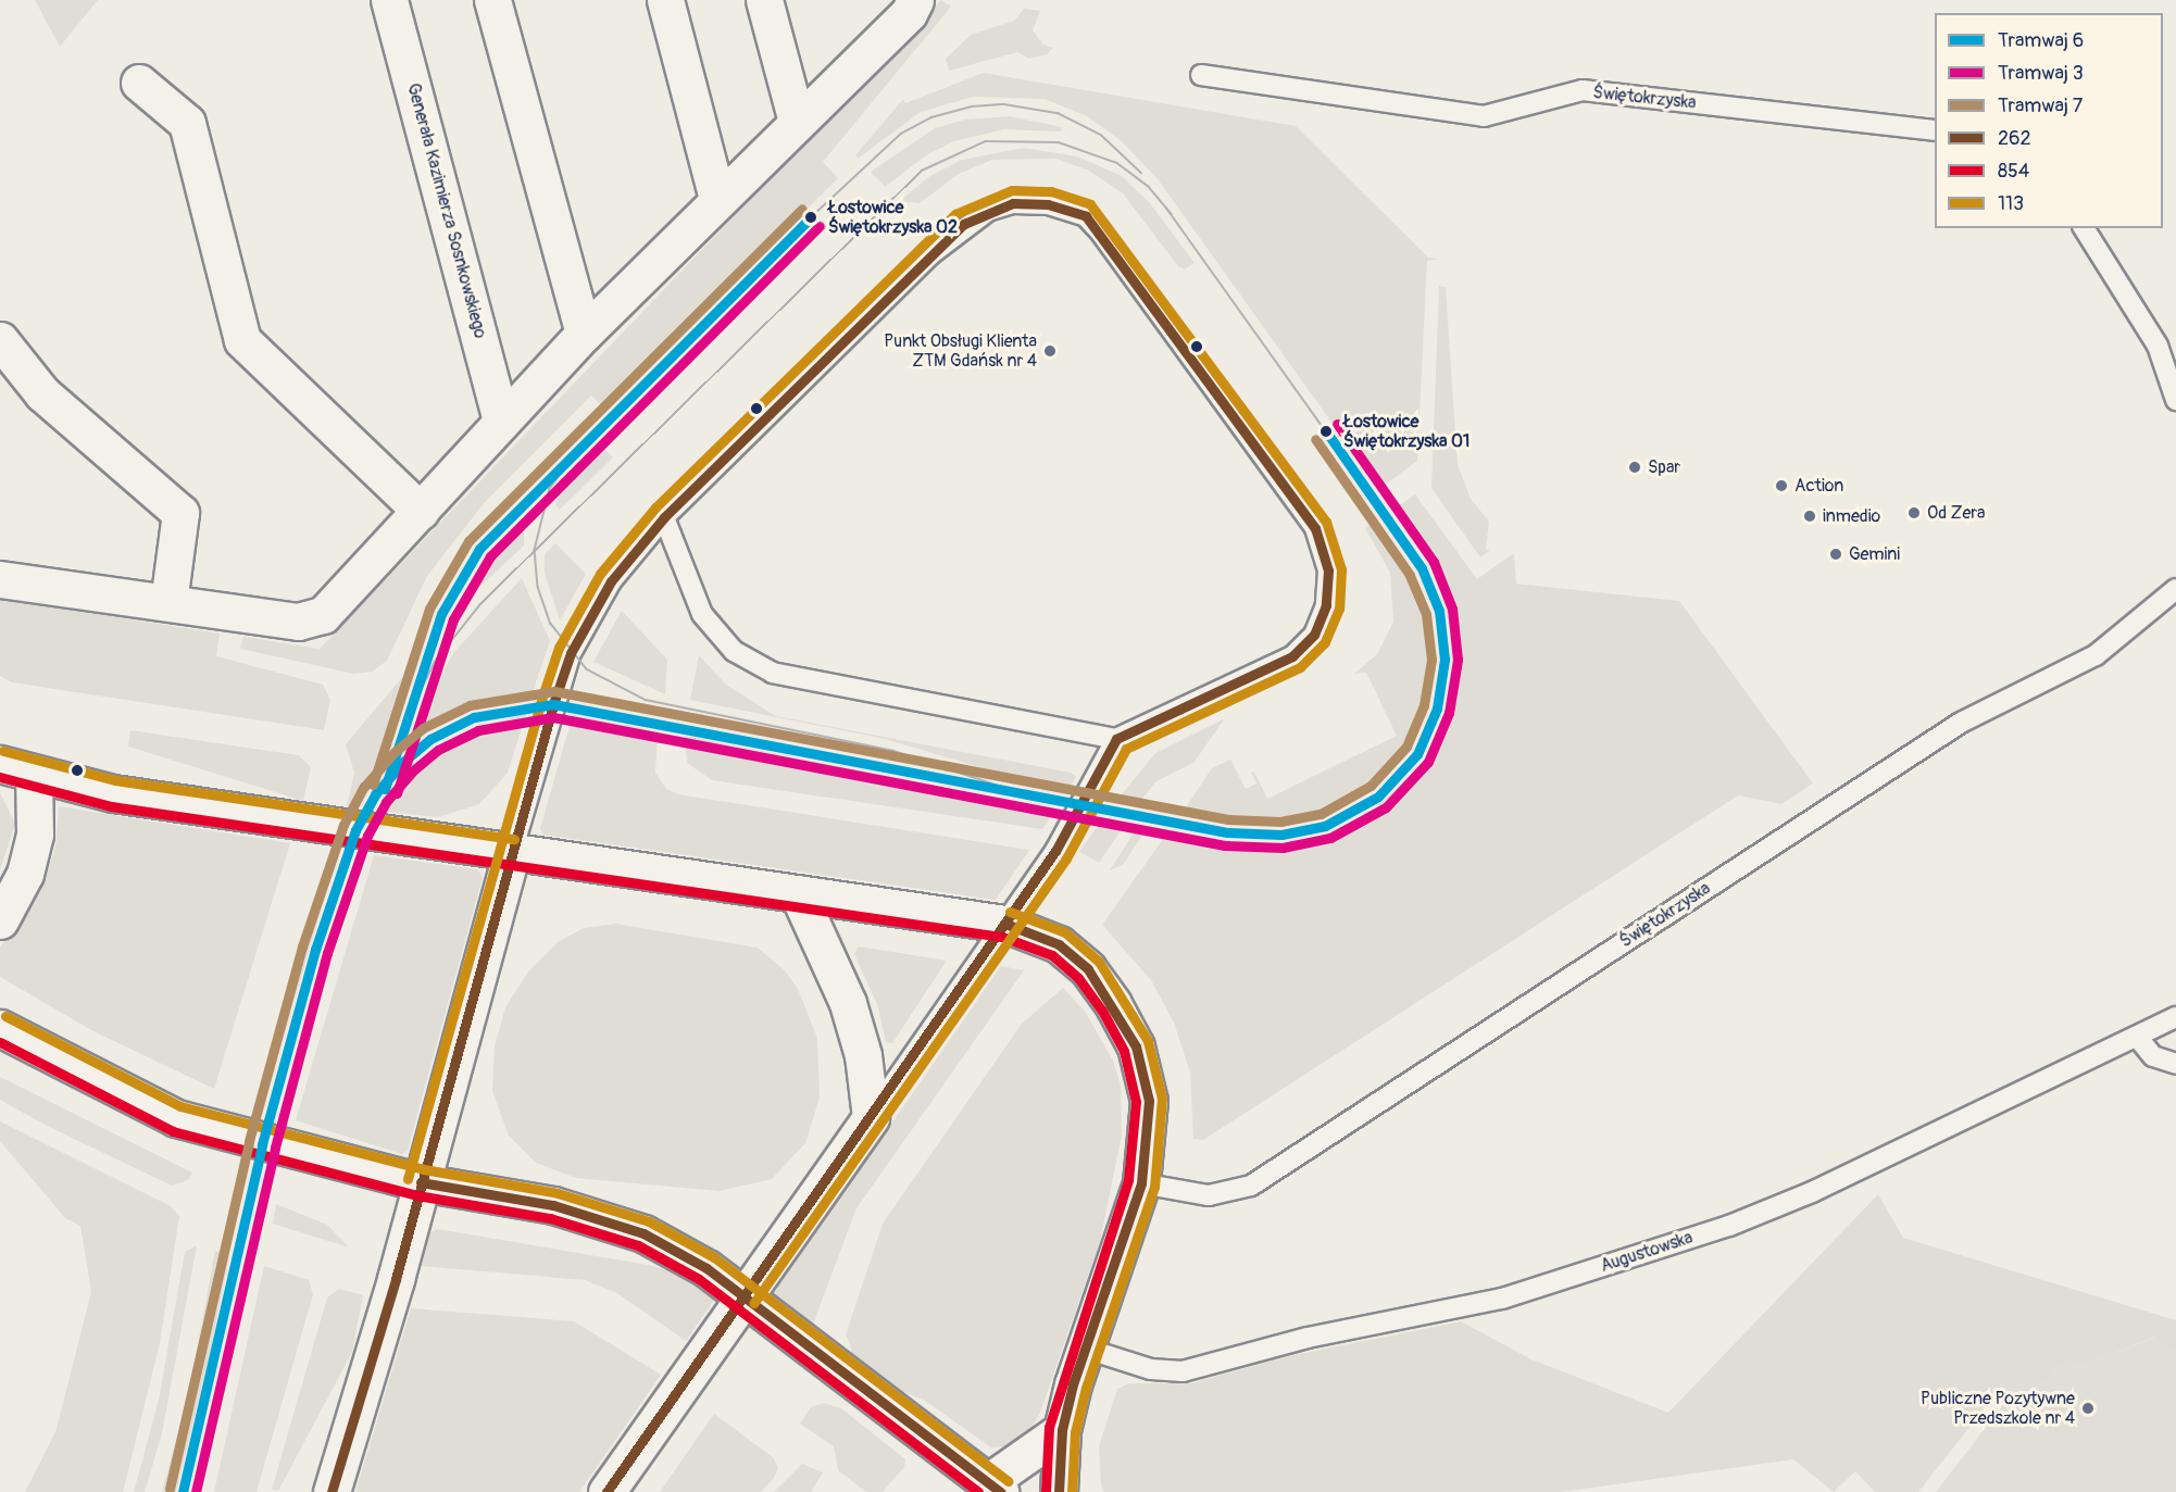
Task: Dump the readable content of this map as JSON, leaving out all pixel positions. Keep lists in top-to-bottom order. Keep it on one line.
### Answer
{"streets":{"main road":["Generała Kazimierza Sosnkowskiego"],"lane":["Świętokrzyska","Augustowska"]},"places":["Łostowice Świętokrzyska 02","Punkt Obsługi Klienta ZTM Gdańsk nr 4","Łostowice Świętokrzyska 01","Spar","Action","Od Zera","inmedio","Gemini","Publiczne Pozytywne Przedszkole nr 4"],"lines":["transit line 113","transit line 262","tram line 7","tram line 6","tram line 3","transit line 854"],"legend":["Tramwaj 6","Tramwaj 3","Tramwaj 7","262","854","113"]}
